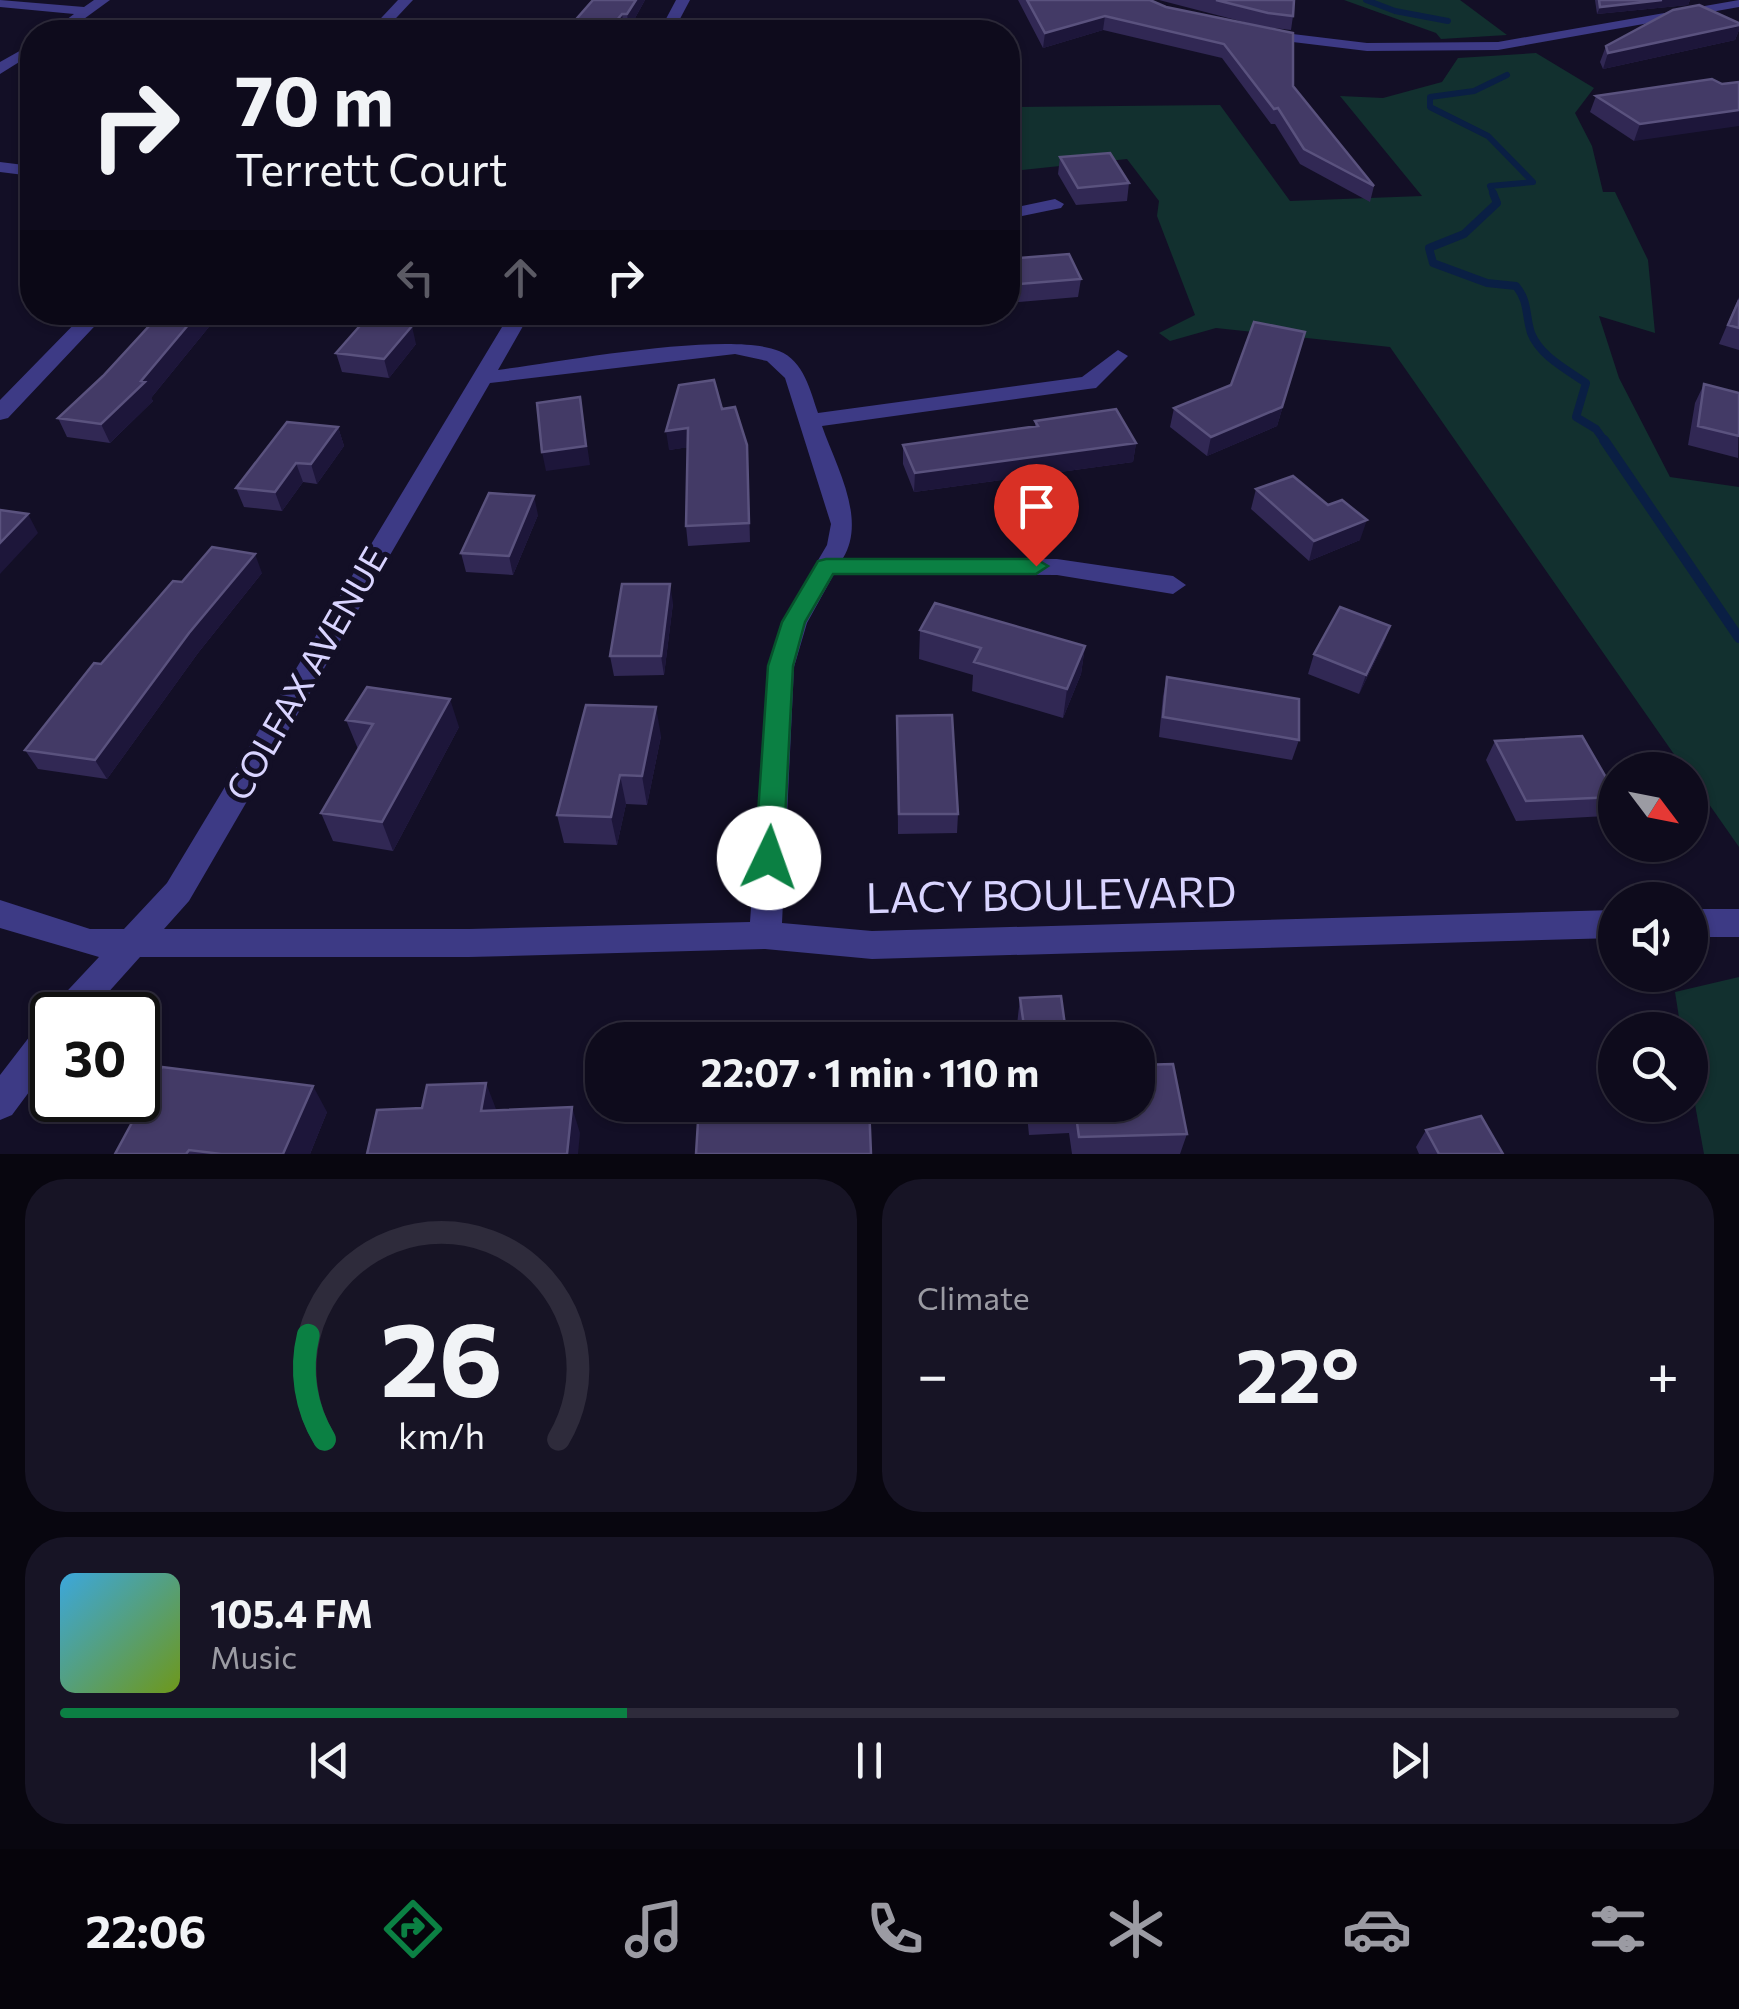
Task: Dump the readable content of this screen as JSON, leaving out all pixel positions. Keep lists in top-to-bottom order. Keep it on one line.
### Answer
{"streets":{"street":["COLFAX AVENUE","LACY BOULEVARD"]},"crossings":[["COLFAX AVENUE","LACY BOULEVARD"]],"north":"bottom right","page":{"turn":["70 m","Terrett Court"],"limit":"30","trip":"22:07 · 1 min · 110 m","tile":"Climate","heat":["−","22°","+"],"song":["105.4 FM","Music"],"tabs":"22:06","gauge":["26","km/h"]}}
